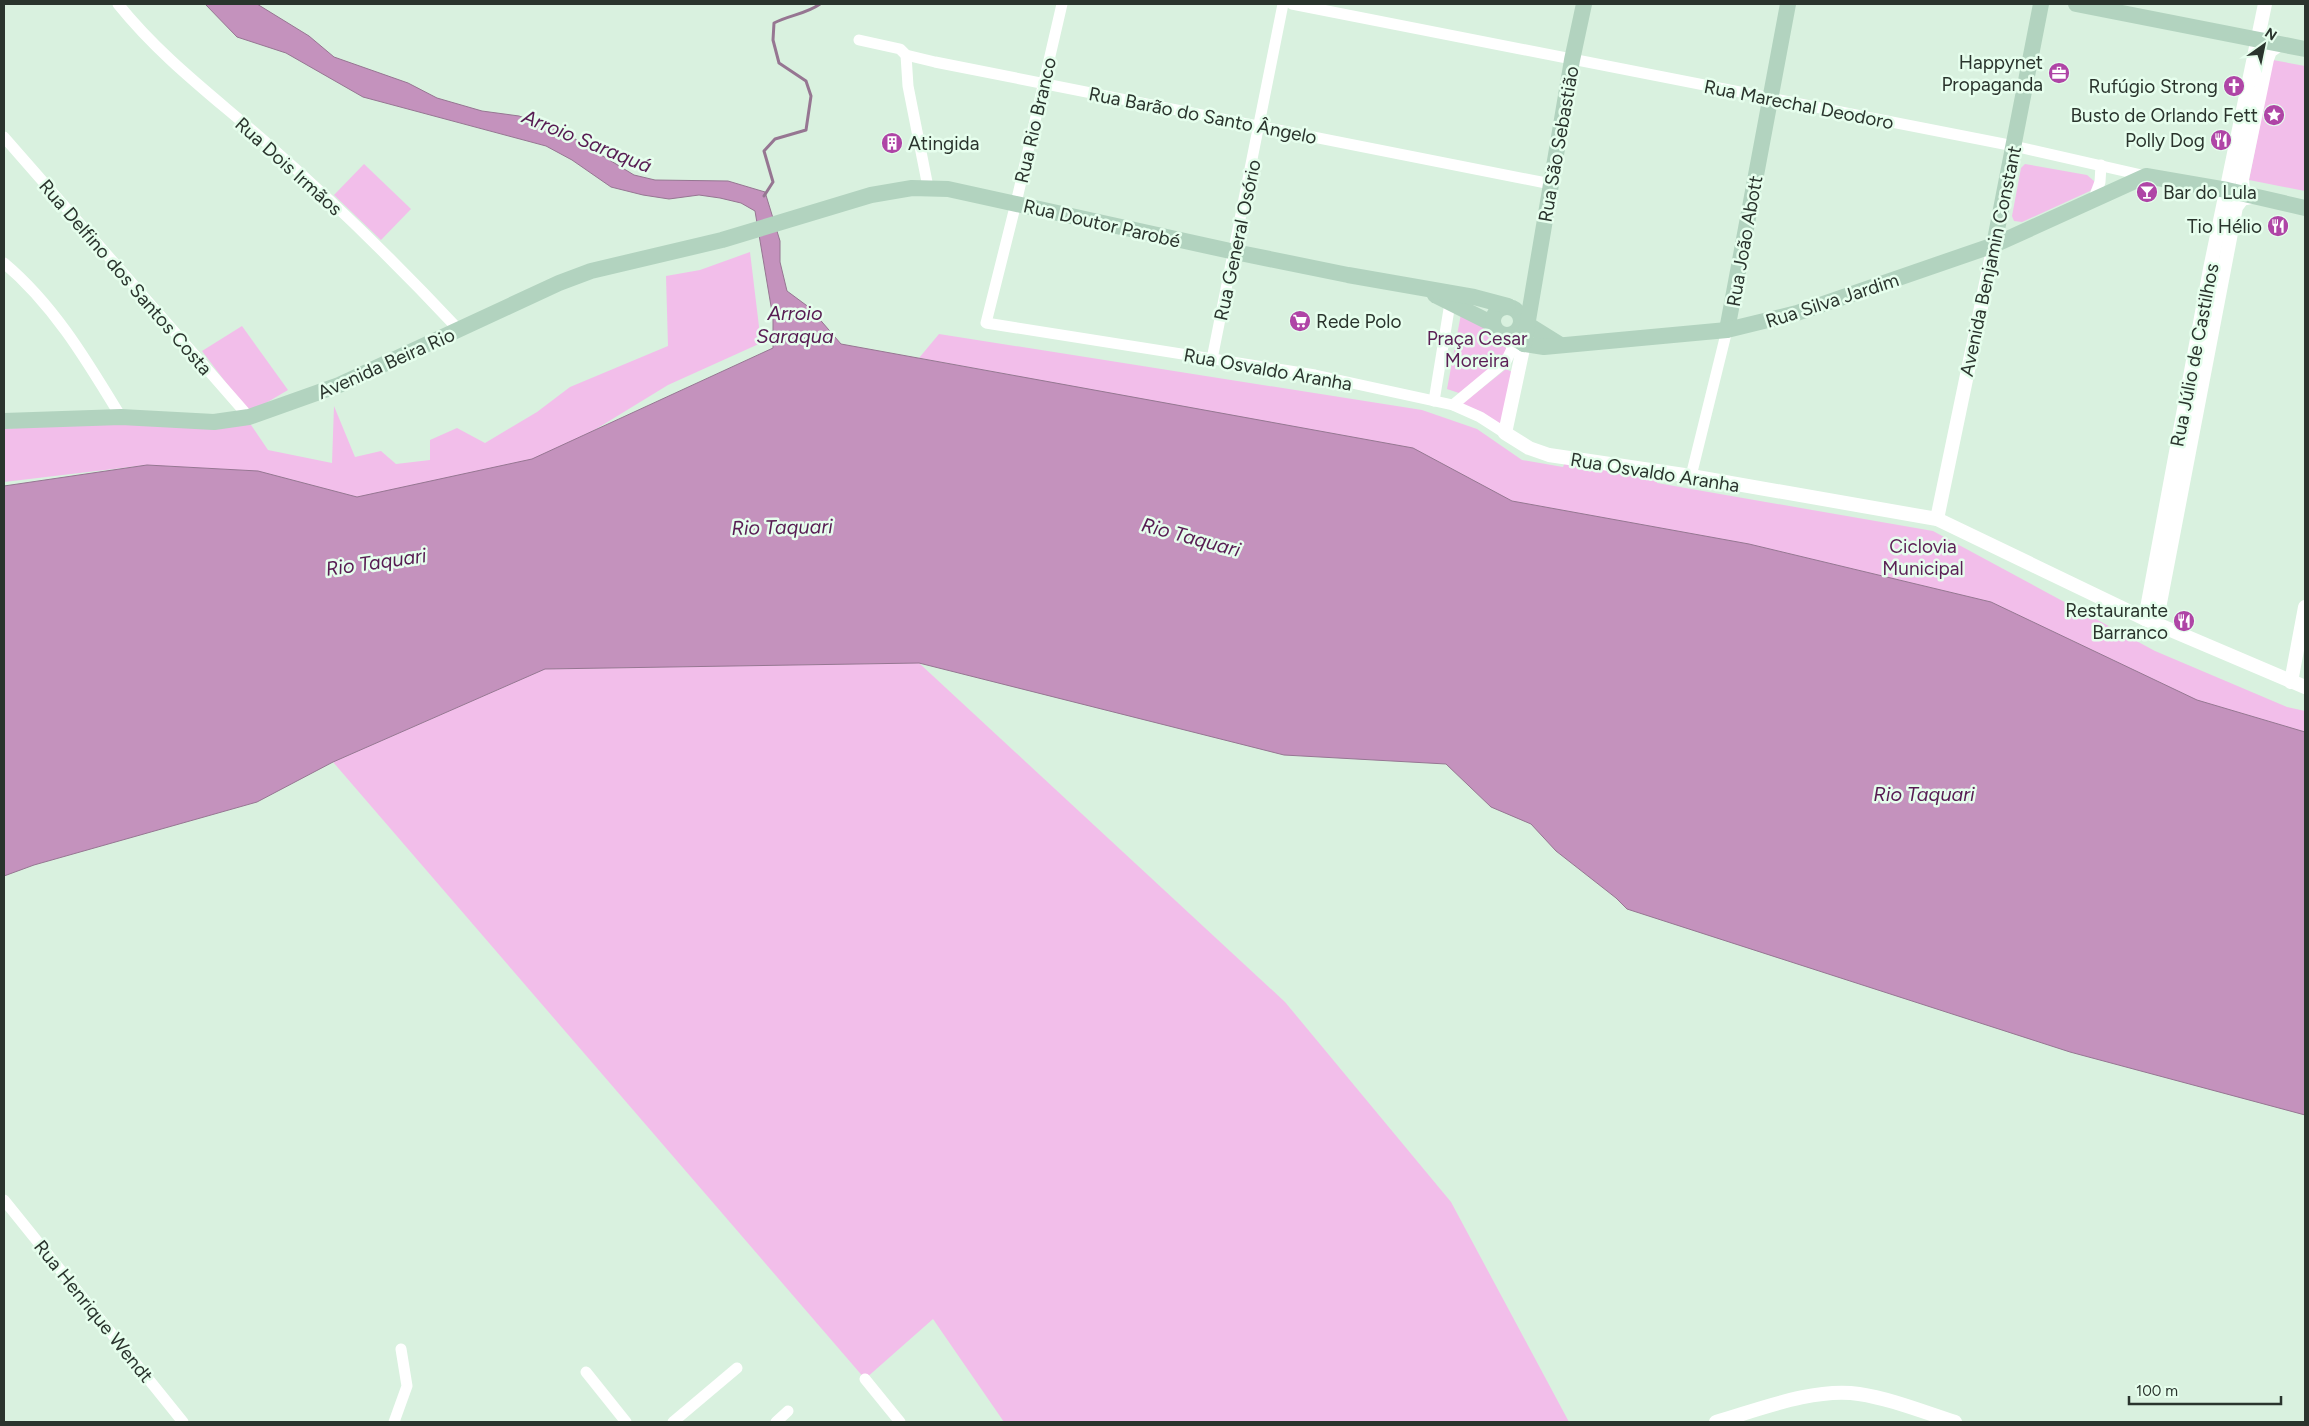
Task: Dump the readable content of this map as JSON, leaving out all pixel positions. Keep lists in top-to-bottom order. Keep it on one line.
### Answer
{"streets":{"main road":["Rua Marechal Deodoro","Rua São Sebastião","Rua Doutor Parobé","Rua João Abott","Avenida Benjamin Constant","Rua Silva Jardim","Avenida Beira Rio"],"street":["Rua Barão do Santo Ângelo","Rua Rio Branco","Rua Dois Irmãos","Rua General Osório","Rua Delfino dos Santos Costa","Rua Júlio de Castilhos","Rua Osvaldo Aranha","Rua Henrique Wendt"]},"crossings":[["Rua Marechal Deodoro","Rua São Sebastião"],["Rua Marechal Deodoro","Rua João Abott"],["Rua Marechal Deodoro","Avenida Benjamin Constant"],["Rua Marechal Deodoro","Rua Silva Jardim"],["Rua Marechal Deodoro","Rua Júlio de Castilhos"],["Rua Barão do Santo Ângelo","Rua Rio Branco"],["Rua Barão do Santo Ângelo","Rua São Sebastião"],["Rua Barão do Santo Ângelo","Rua General Osório"],["Rua Rio Branco","Rua Doutor Parobé"],["Rua Rio Branco","Rua Osvaldo Aranha"],["Rua São Sebastião","Rua Doutor Parobé"],["Rua São Sebastião","Rua Silva Jardim"],["Rua São Sebastião","Rua Osvaldo Aranha"],["Rua Dois Irmãos","Avenida Beira Rio"],["Rua Doutor Parobé","Rua General Osório"],["Rua Doutor Parobé","Rua Silva Jardim"],["Rua Doutor Parobé","Avenida Beira Rio"],["Rua General Osório","Rua Osvaldo Aranha"],["Rua João Abott","Rua Silva Jardim"],["Rua João Abott","Rua Osvaldo Aranha"],["Avenida Benjamin Constant","Rua Silva Jardim"],["Avenida Benjamin Constant","Rua Osvaldo Aranha"],["Rua Delfino dos Santos Costa","Avenida Beira Rio"],["Rua Júlio de Castilhos","Rua Osvaldo Aranha"]],"water":["Arroio Saraquá","Arroio Saraqua","Rio Taquari"],"parks":["Praça Cesar Moreira","Ciclovia Municipal"],"places":{"office":["Happynet Propaganda"],"church":["Rufúgio Strong"],"place":["Busto de Orlando Fett"],"restaurant":["Polly Dog","Tio Hélio","Restaurante Barranco"],"building":["Atingida"],"bar":["Bar do Lula"],"supermarket":["Rede Polo"]},"scale_bar":"100 m","north":"top right"}
